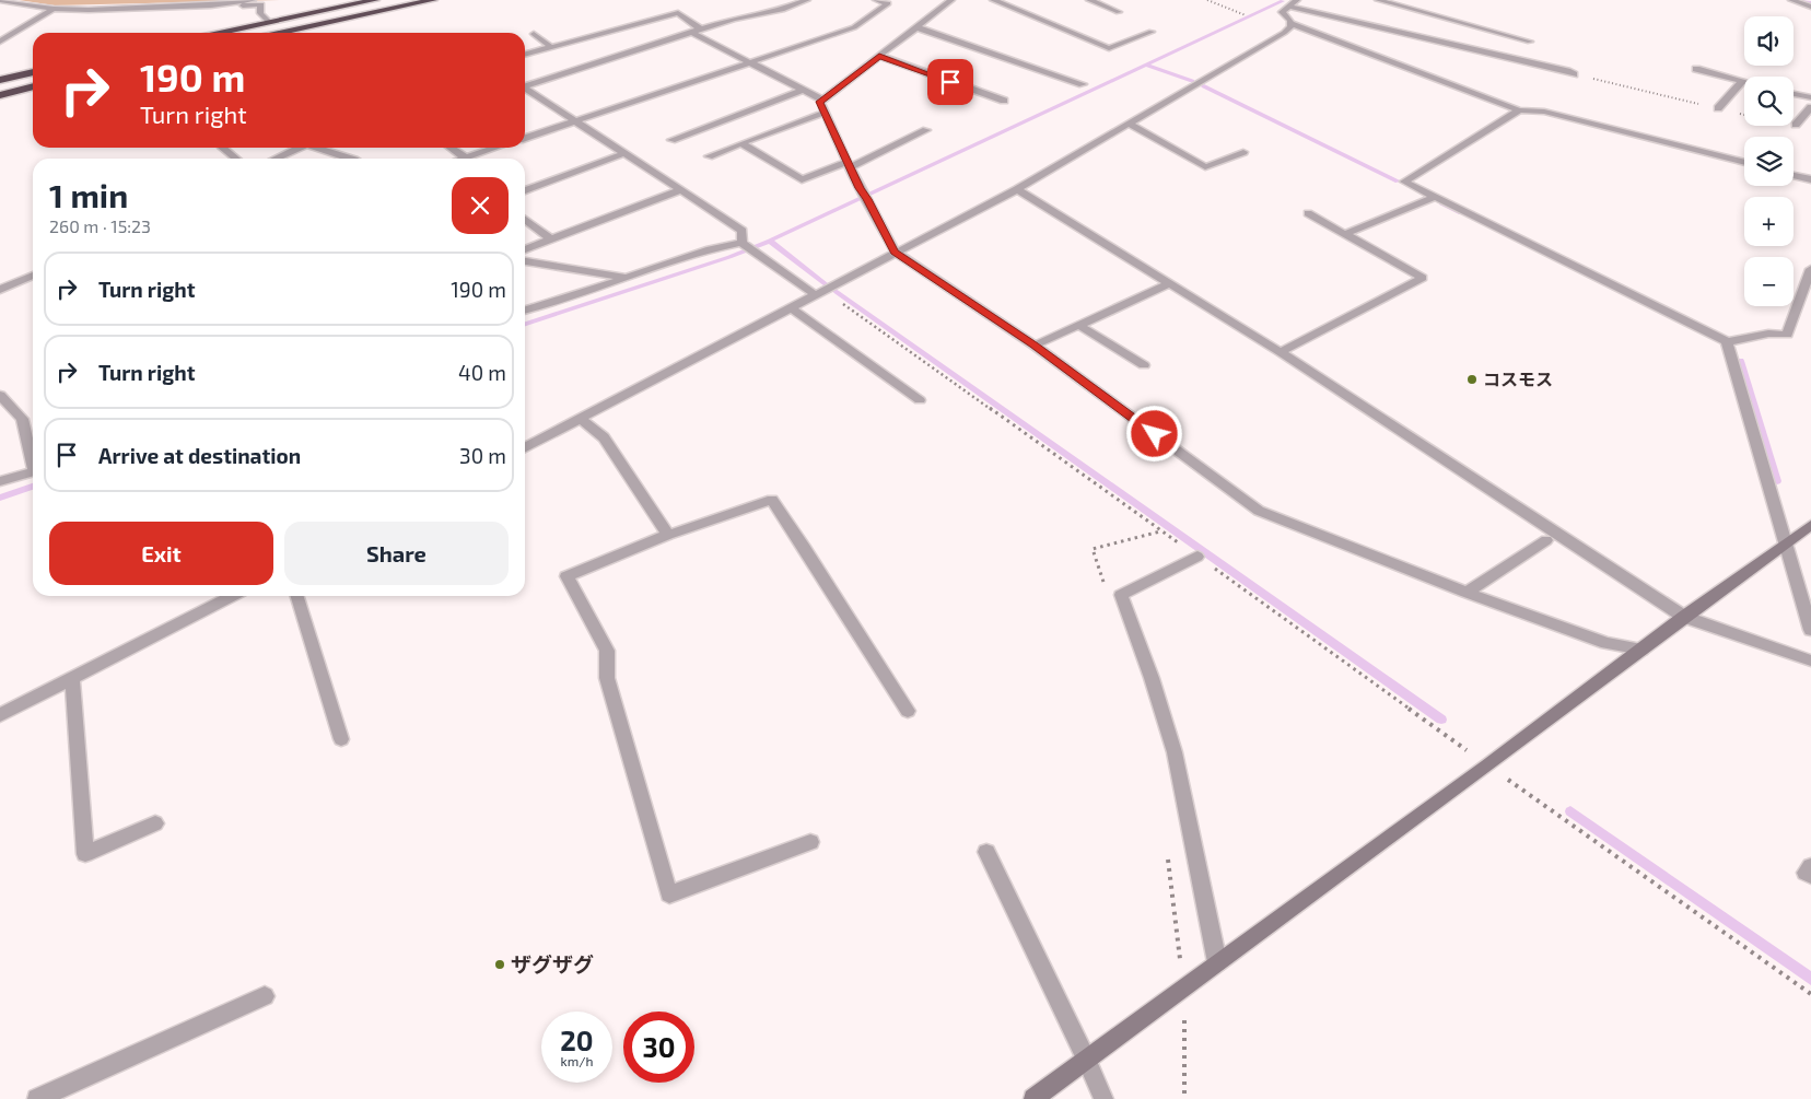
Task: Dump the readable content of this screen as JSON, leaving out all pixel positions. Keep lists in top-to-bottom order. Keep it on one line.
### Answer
{"places":["コスモス","ザグザグ"],"page":{"map_buttons":["+","−"],"turn":["190 m","Turn right"],"heading":["1 min","260 m · 15:23"],"list":[{"name":"Turn right","value":"190 m"},{"name":"Turn right","value":"40 m"},{"name":"Arrive at destination","value":"30 m"}],"buttons":["Exit","Share"],"speed":"20 km/h","limit":"30"}}
